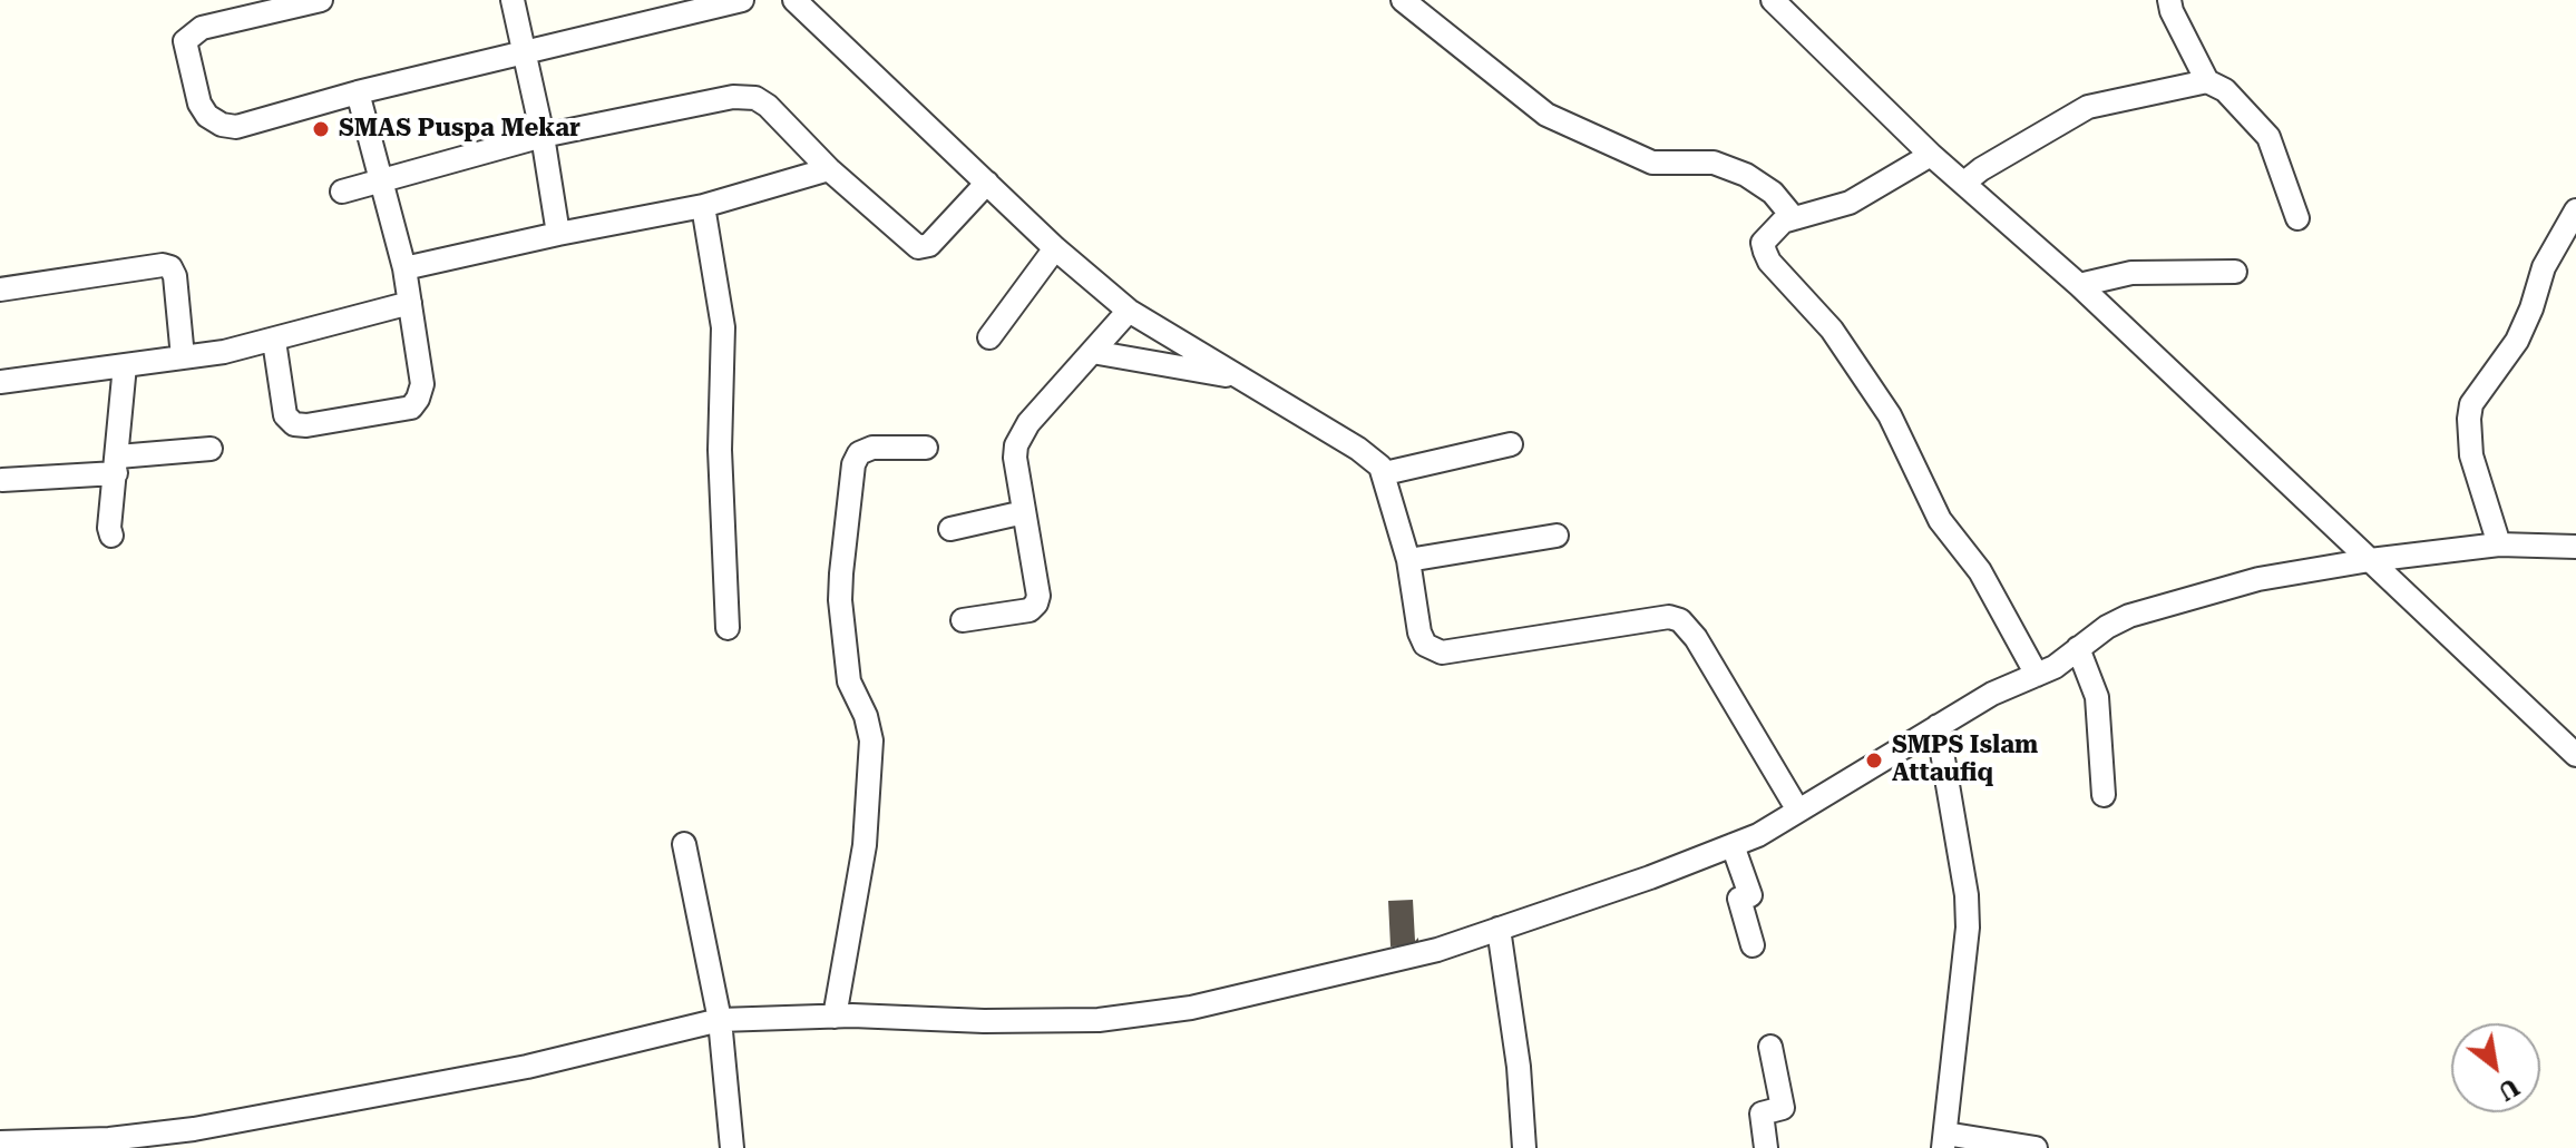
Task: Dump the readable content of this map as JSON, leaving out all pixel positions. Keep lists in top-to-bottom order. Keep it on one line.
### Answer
{"places":["SMAS Puspa Mekar","SMPS Islam Attaufiq"],"north":"bottom right"}
